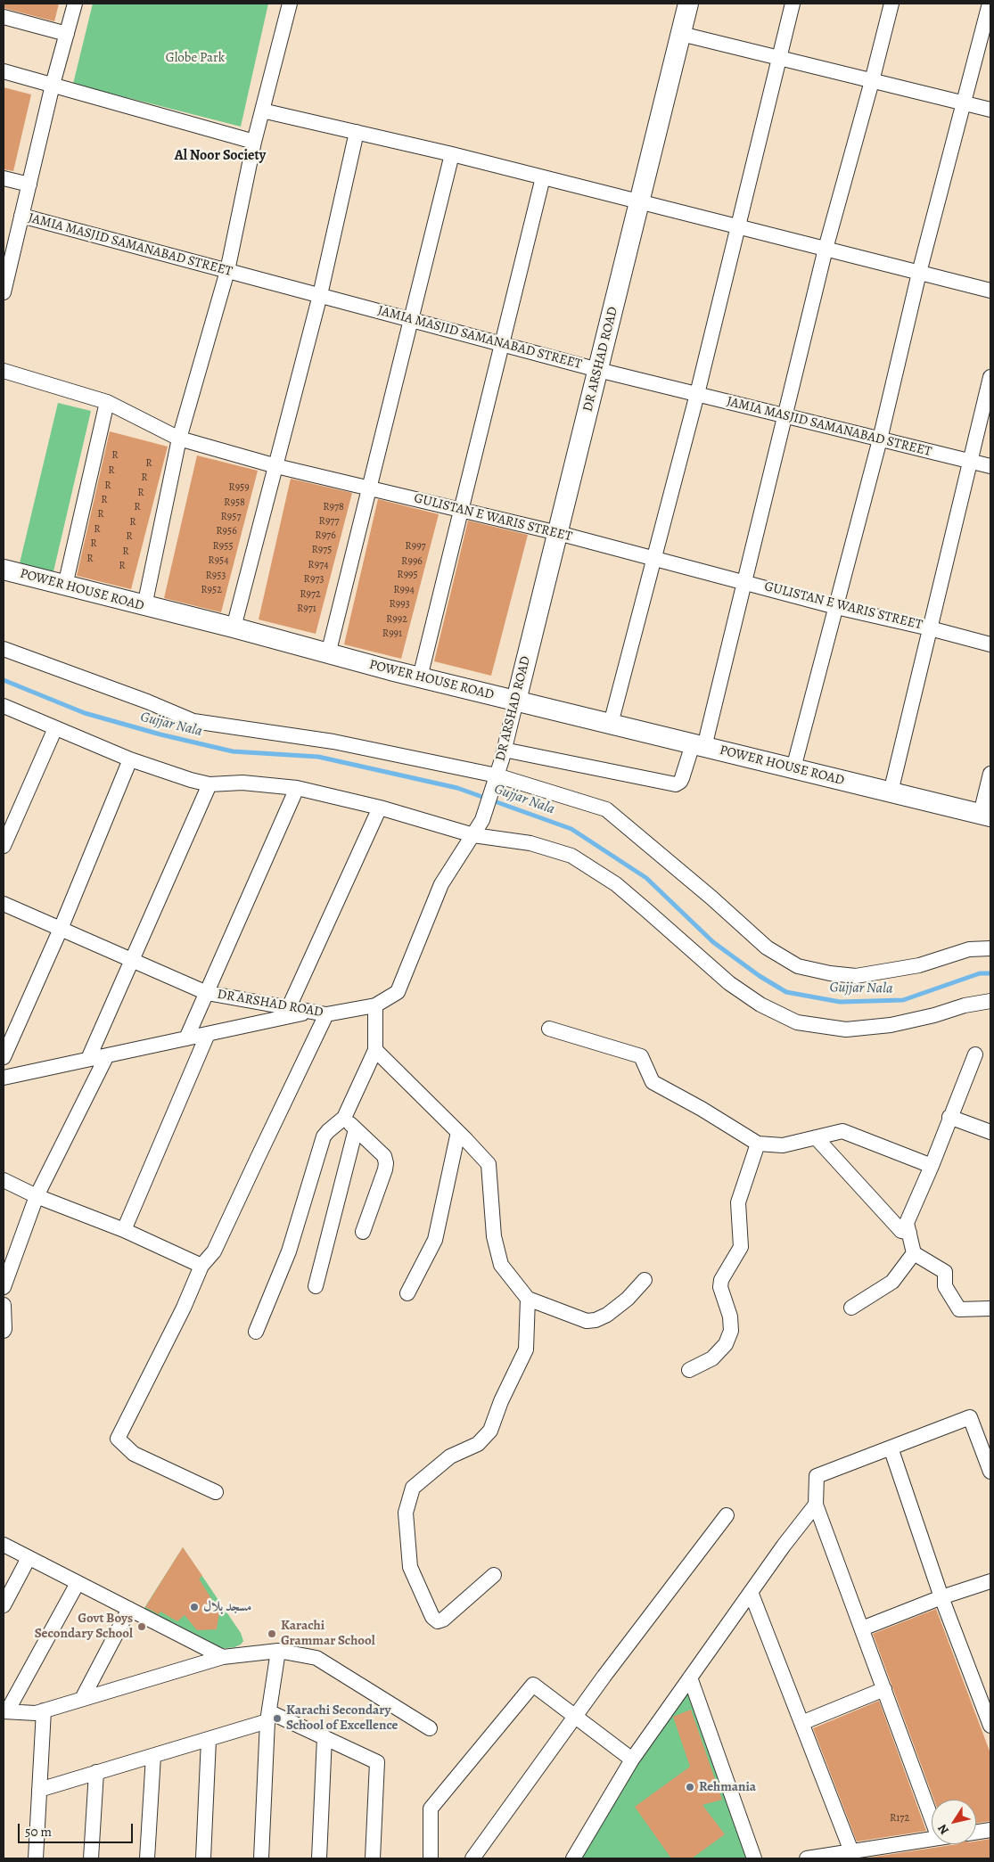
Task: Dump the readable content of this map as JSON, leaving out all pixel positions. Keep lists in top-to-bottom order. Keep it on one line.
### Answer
{"streets":{"street":["JAMIA MASJID SAMANABAD STREET","DR ARSHAD ROAD","GULISTAN E WARIS STREET","POWER HOUSE ROAD"]},"crossings":[["JAMIA MASJID SAMANABAD STREET","DR ARSHAD ROAD"],["DR ARSHAD ROAD","GULISTAN E WARIS STREET"],["DR ARSHAD ROAD","POWER HOUSE ROAD"]],"districts":["Al Noor Society"],"water":["Gujjar Nala"],"parks":["Globe Park"],"places":["مسجد بلال","Govt Boys Secondary School","Karachi Grammar School","Karachi Secondary School of Excellence","Rehmania"],"house_numbers":["R","R","R","R","R","R959","R","R","R958","R","R978","R","R957","R977","R","R","R956","R976","R","R","R955","R997","R975","R","R","R954","R996","R974","R","R995","R953","R973","R952","R994","R972","R993","R971","R992","R991","R172"],"scale_bar":"50 m","north":"bottom left"}
